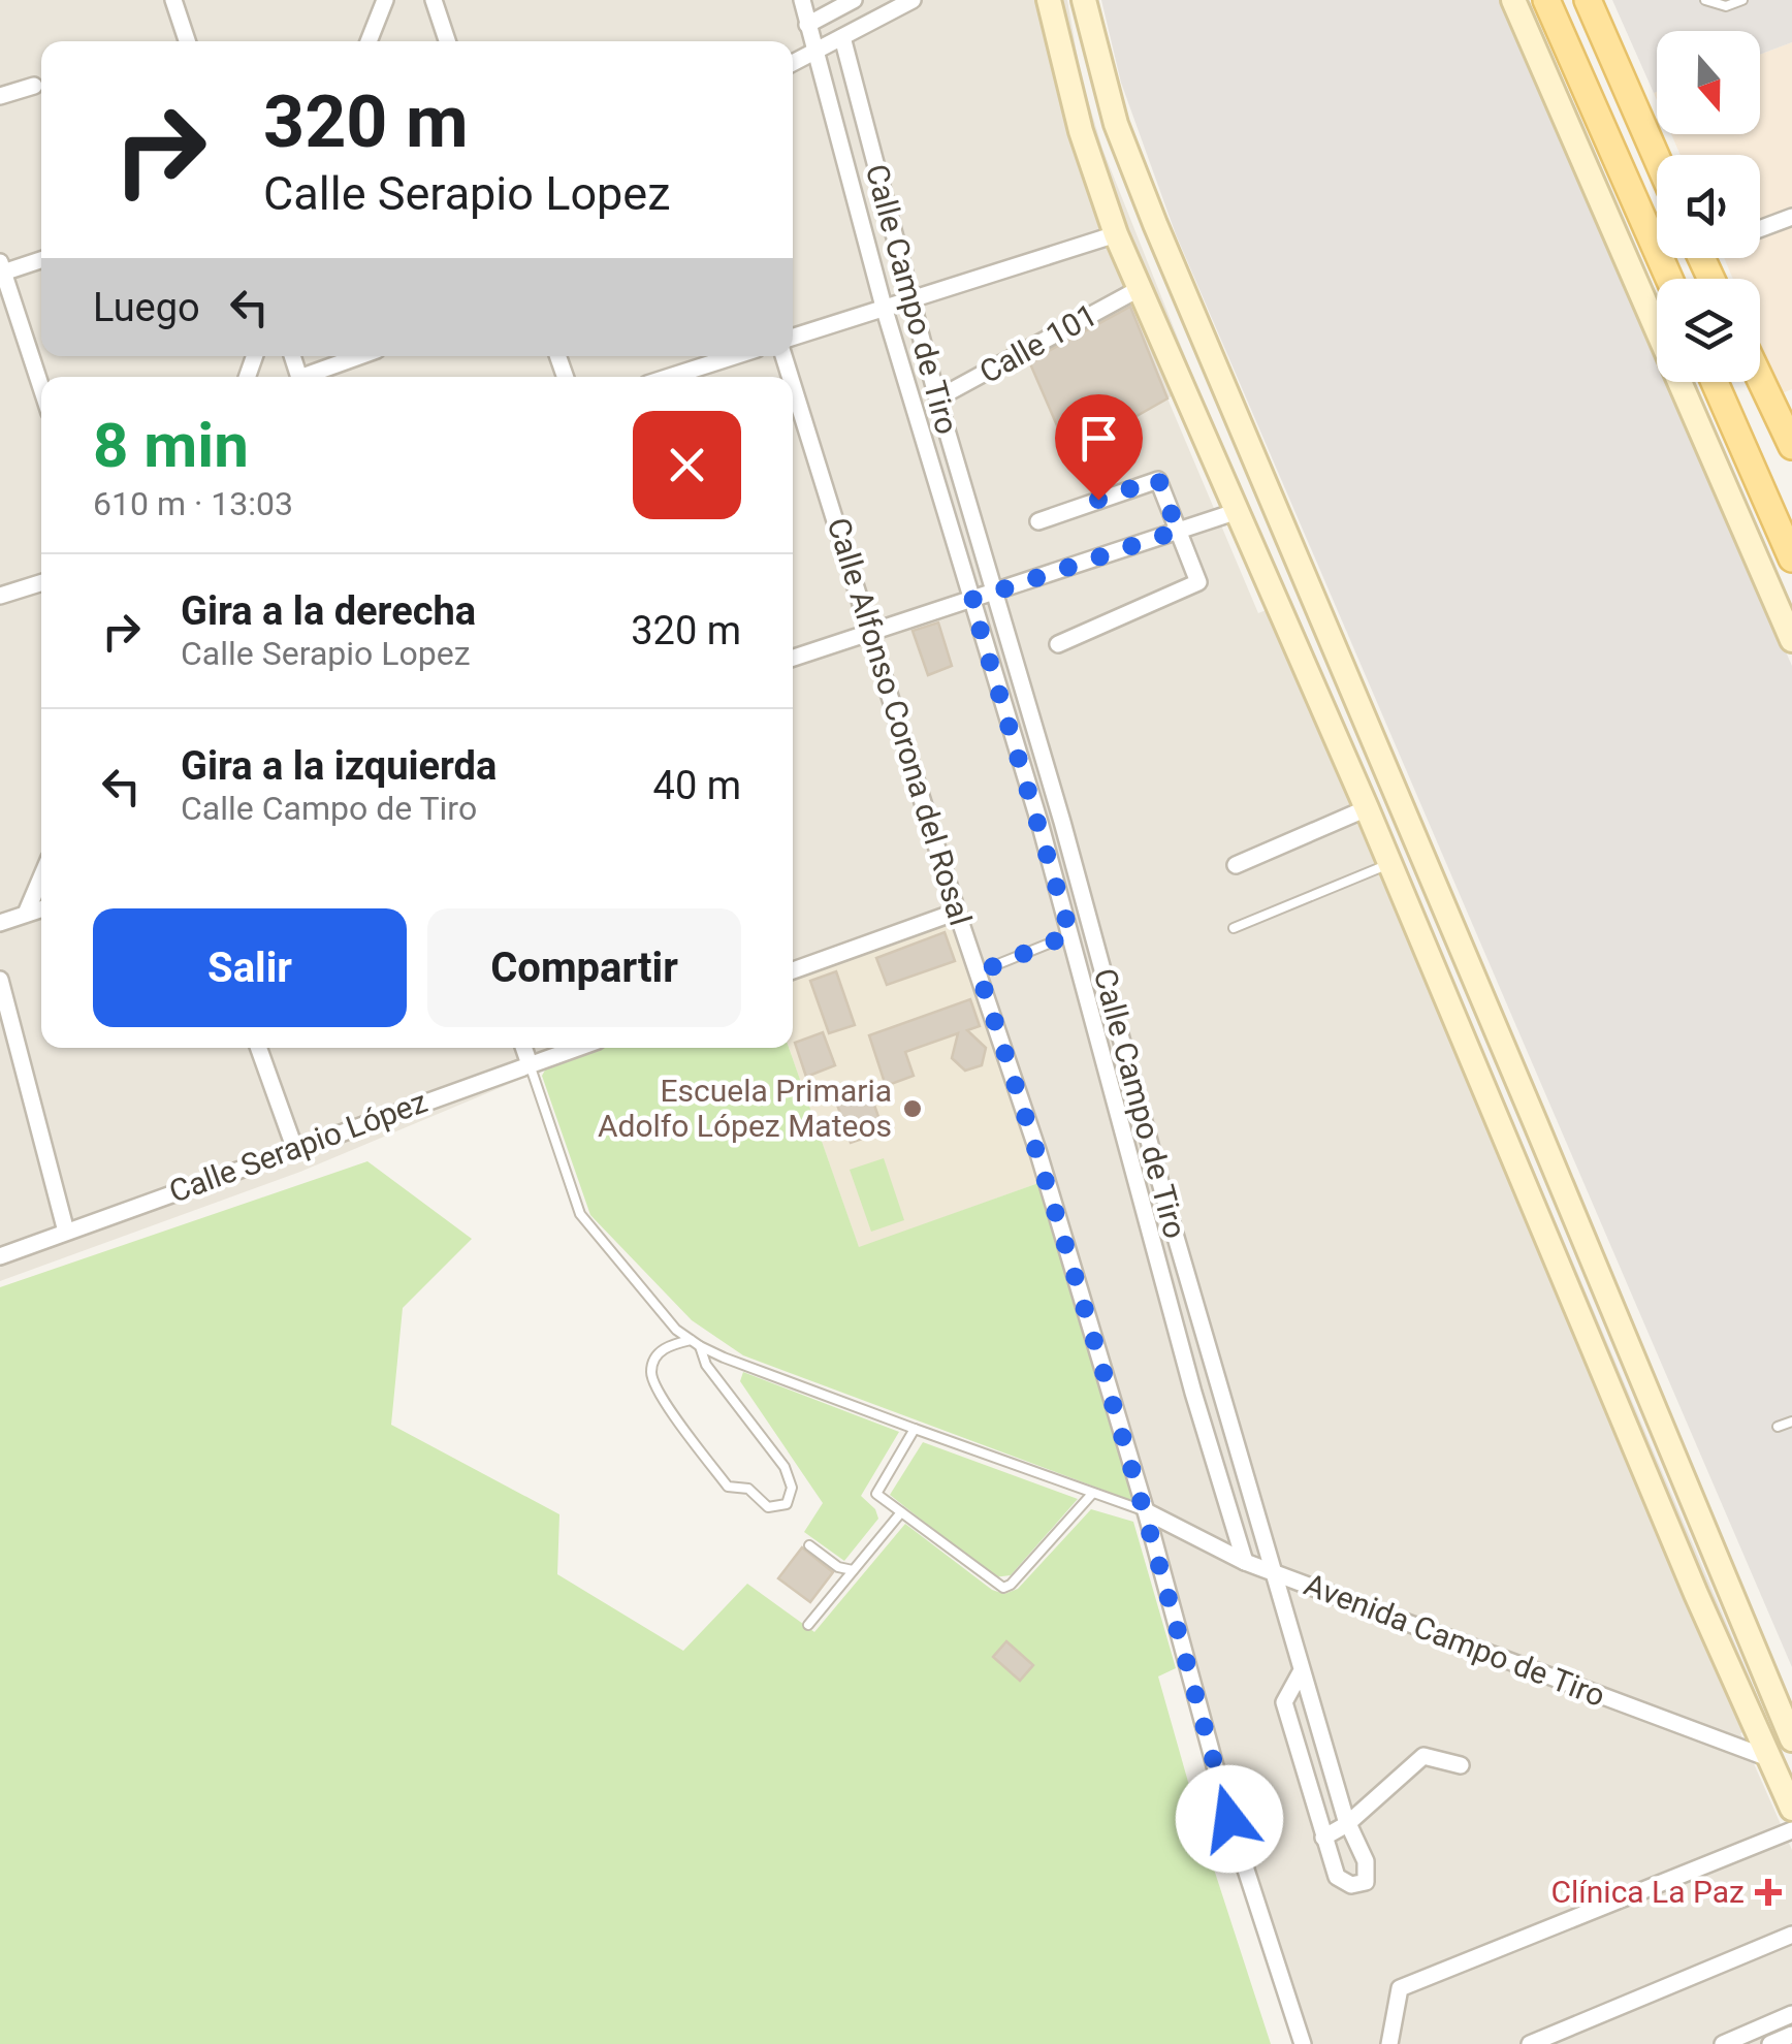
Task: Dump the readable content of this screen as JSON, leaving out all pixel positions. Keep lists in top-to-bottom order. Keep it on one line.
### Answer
{"streets":{"street":["Calle Campo de Tiro","Calle 101","Calle Alfonso Corona del Rosal","Calle Serapio López","Avenida Campo de Tiro"]},"crossings":[["Calle Campo de Tiro","Calle 101"],["Calle Campo de Tiro","Avenida Campo de Tiro"],["Calle Alfonso Corona del Rosal","Avenida Campo de Tiro"]],"places":{"other":["Escuela Primaria Adolfo López Mateos"],"health":["Clínica La Paz"]},"north":"bottom","page":{"turn":["320 m","Calle Serapio Lopez"],"then":"Luego","heading":["8 min","610 m · 13:03"],"list":[{"name":"Gira a la derecha","note":"Calle Serapio Lopez","value":"320 m"},{"name":"Gira a la izquierda","note":"Calle Campo de Tiro","value":"40 m"}],"buttons":["Salir","Compartir"]}}
